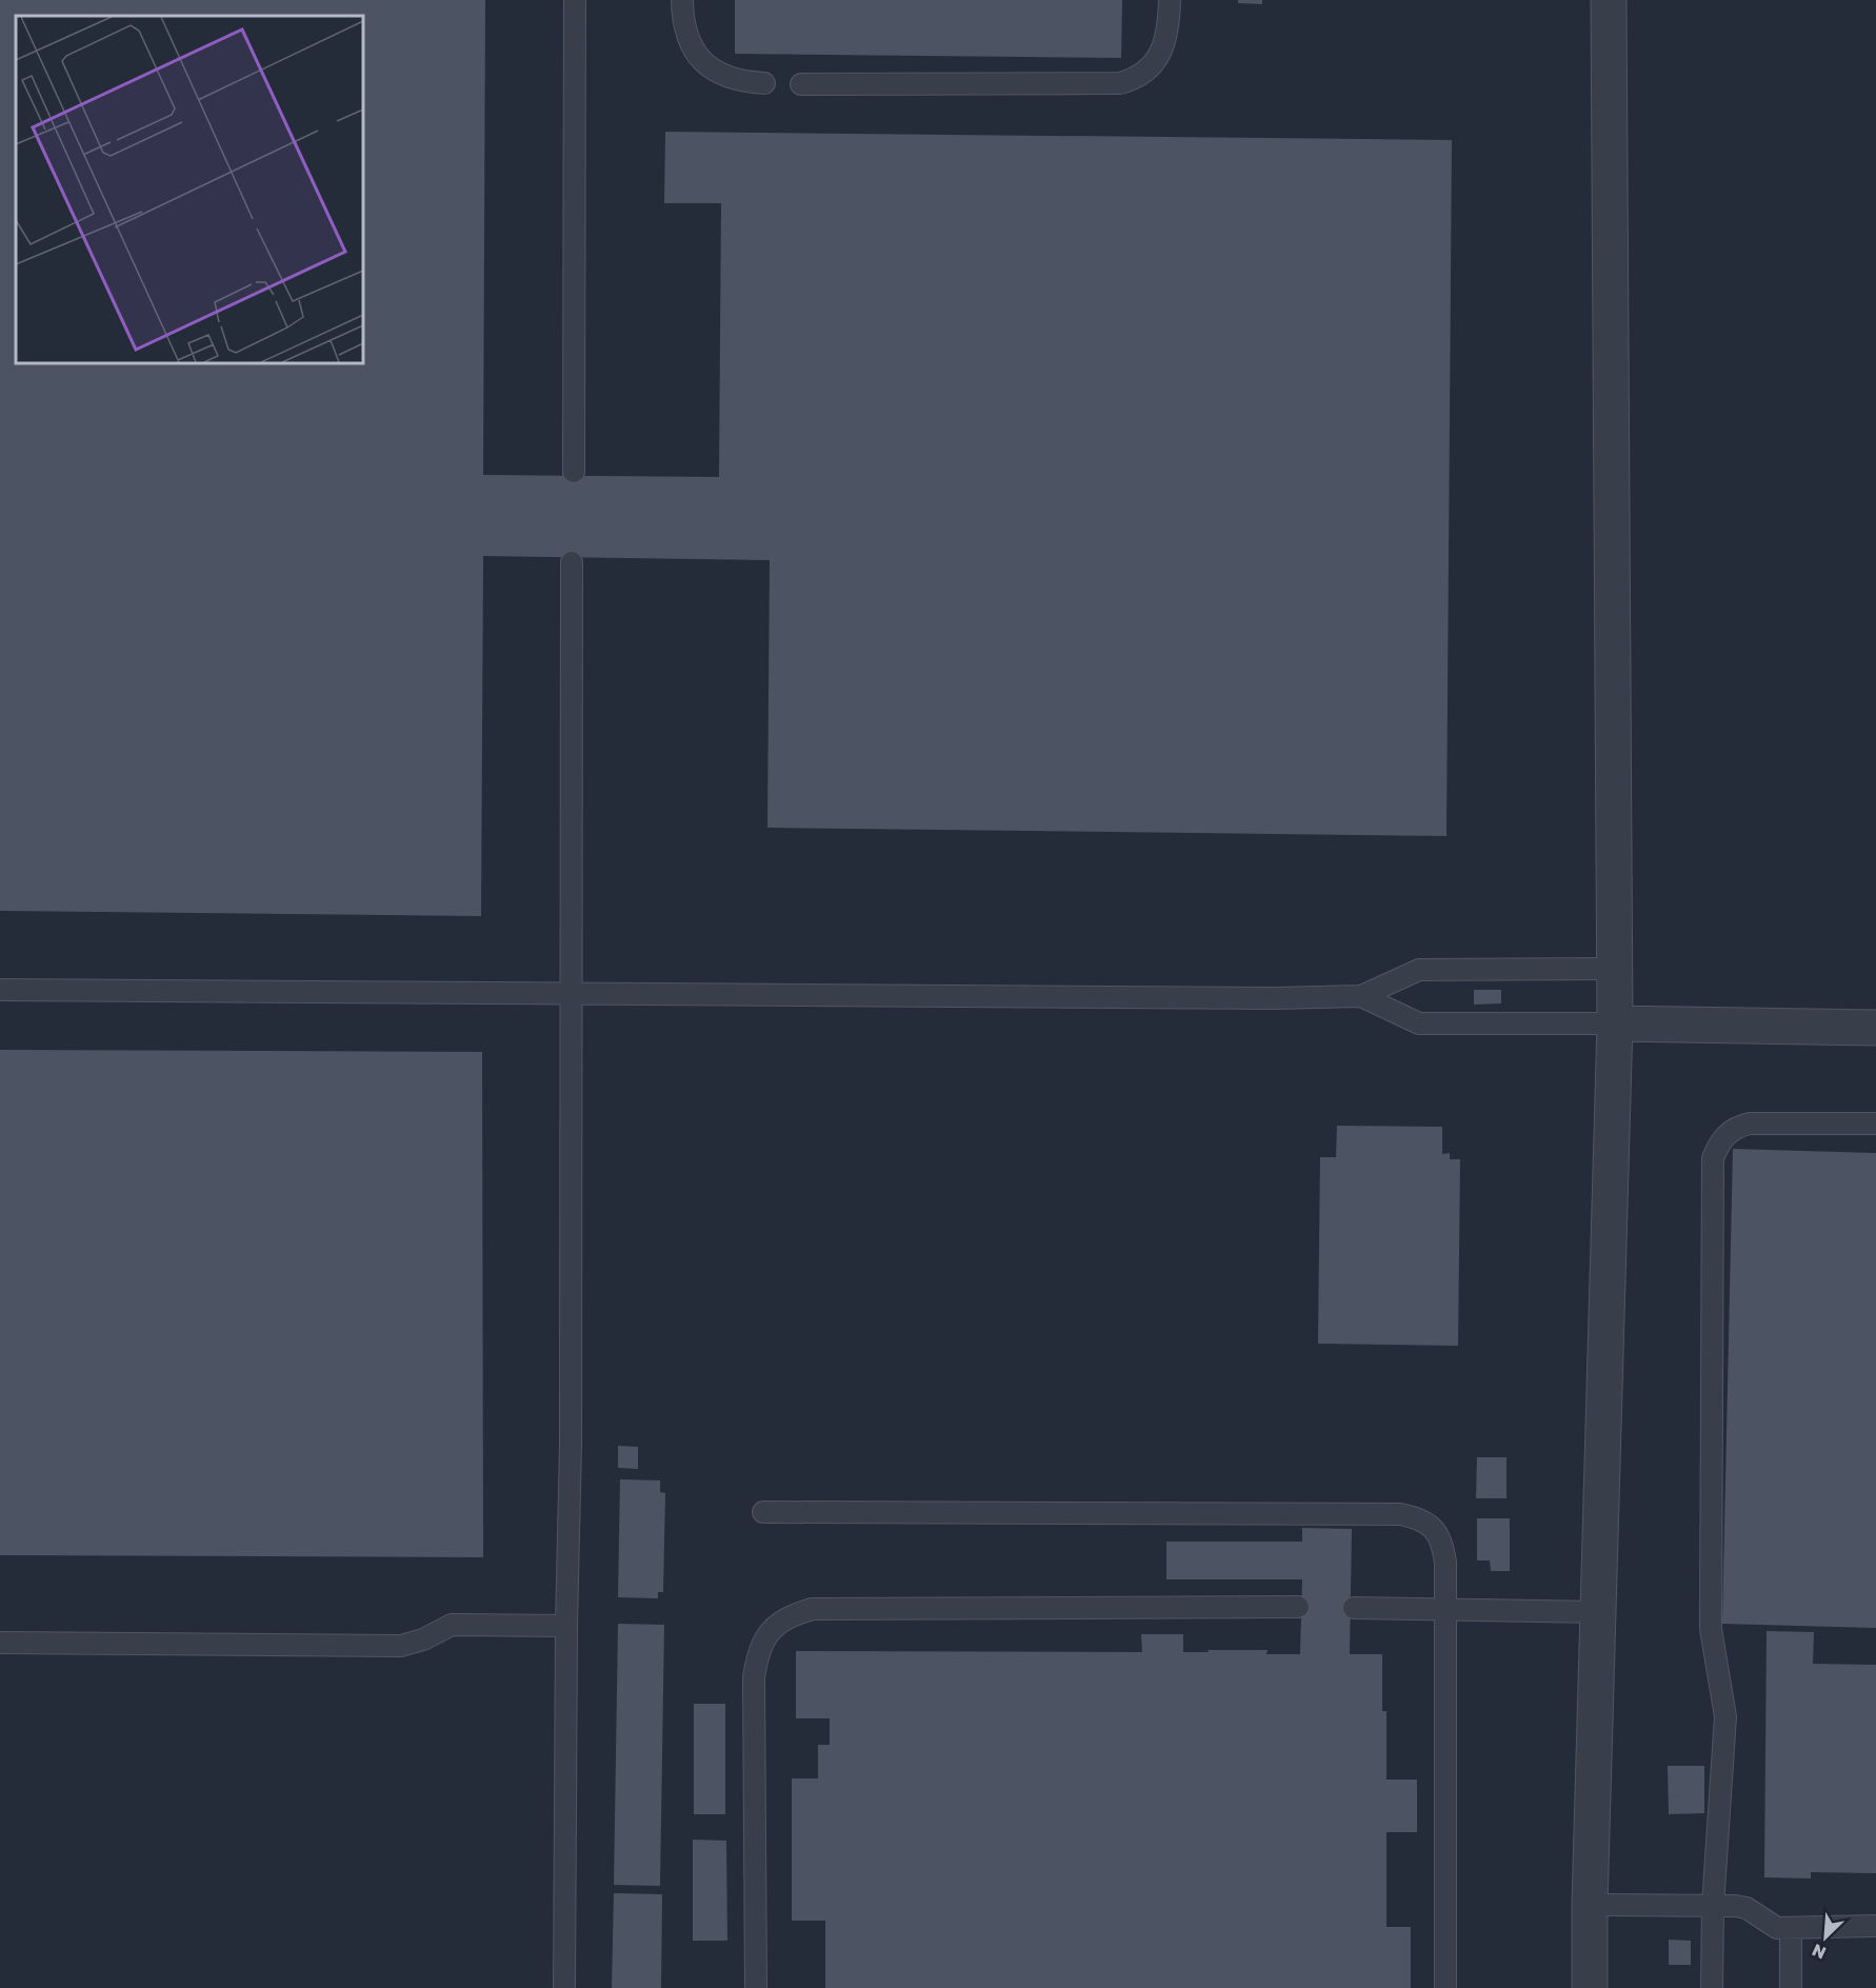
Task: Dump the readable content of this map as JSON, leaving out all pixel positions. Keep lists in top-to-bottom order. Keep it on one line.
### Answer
{"north":"bottom left"}
